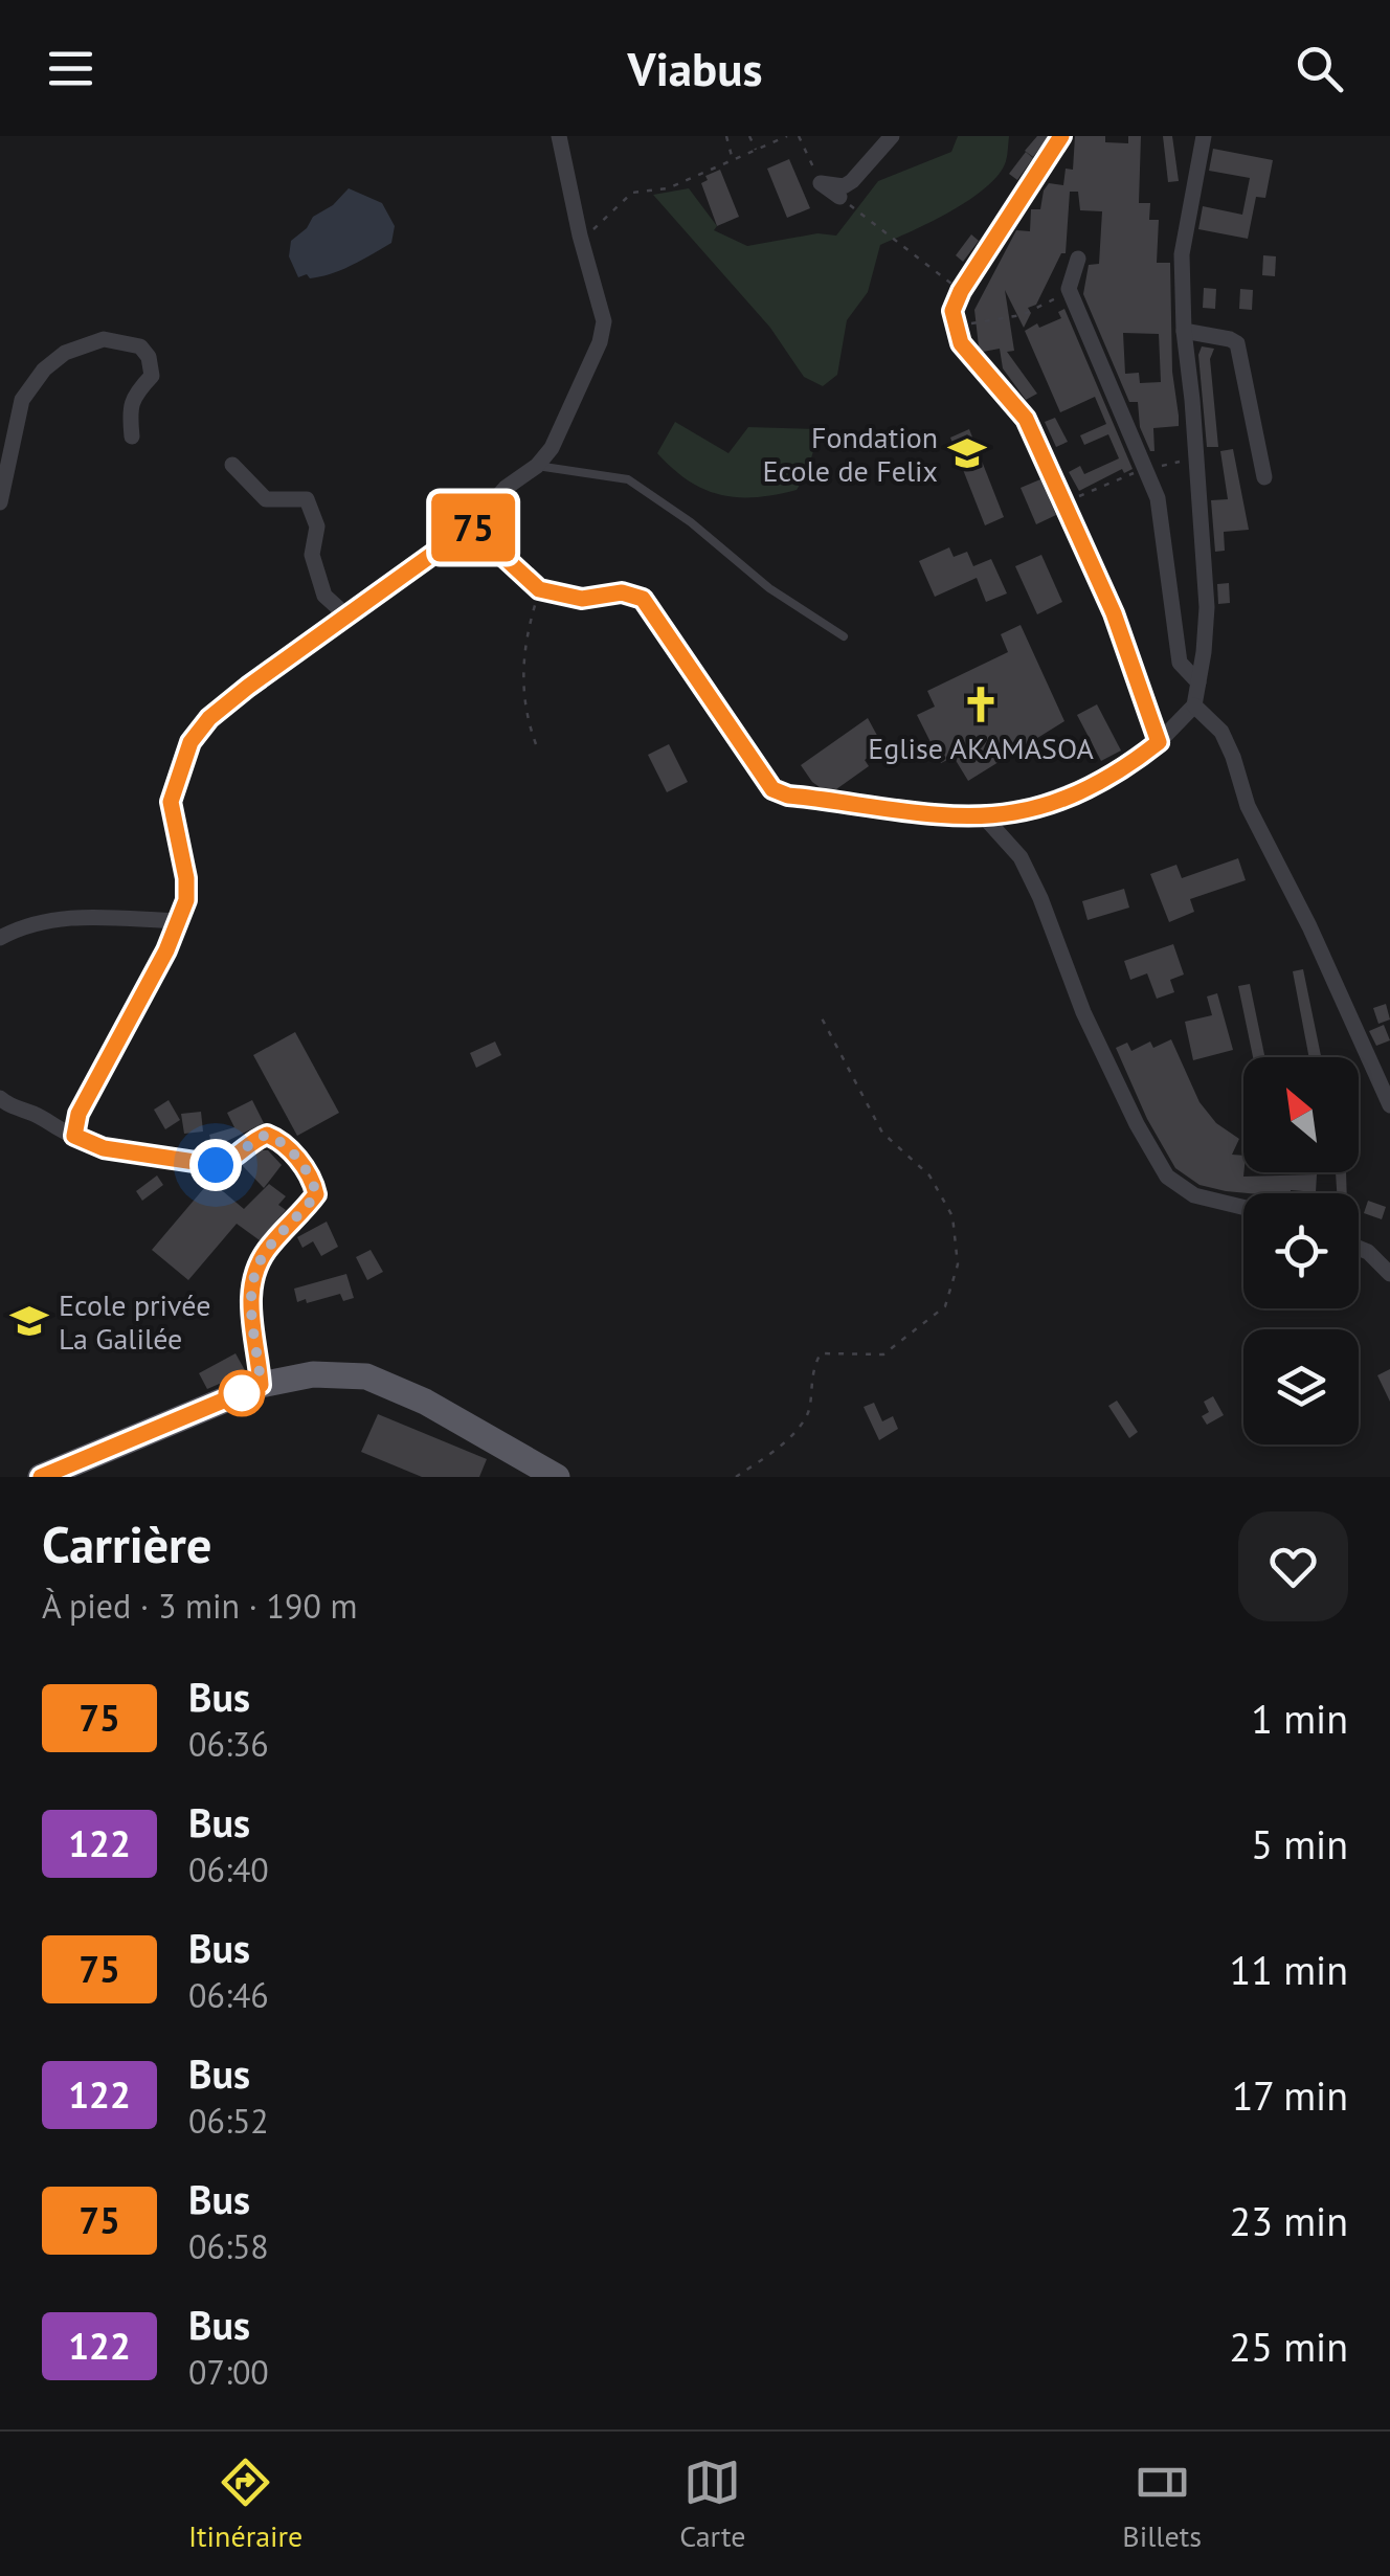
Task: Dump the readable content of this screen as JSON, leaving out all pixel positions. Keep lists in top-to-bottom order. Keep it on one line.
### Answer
{"places":{"school or university":["Fondation Ecole de Felix","Ecole privée La Galilée"],"church":["Eglise AKAMASOA"]},"lines":["bus line 75"],"north":"top left","page":{"header":"Viabus","on_map":"75","heading":["Carrière","À pied · 3 min · 190 m"],"list":[{"mark":"75","name":"Bus","note":"06:36","value":"1 min"},{"mark":"122","name":"Bus","note":"06:40","value":"5 min"},{"mark":"75","name":"Bus","note":"06:46","value":"11 min"},{"mark":"122","name":"Bus","note":"06:52","value":"17 min"},{"mark":"75","name":"Bus","note":"06:58","value":"23 min"},{"mark":"122","name":"Bus","note":"07:00","value":"25 min"}],"tabs":["Itinéraire","Carte","Billets"]}}
